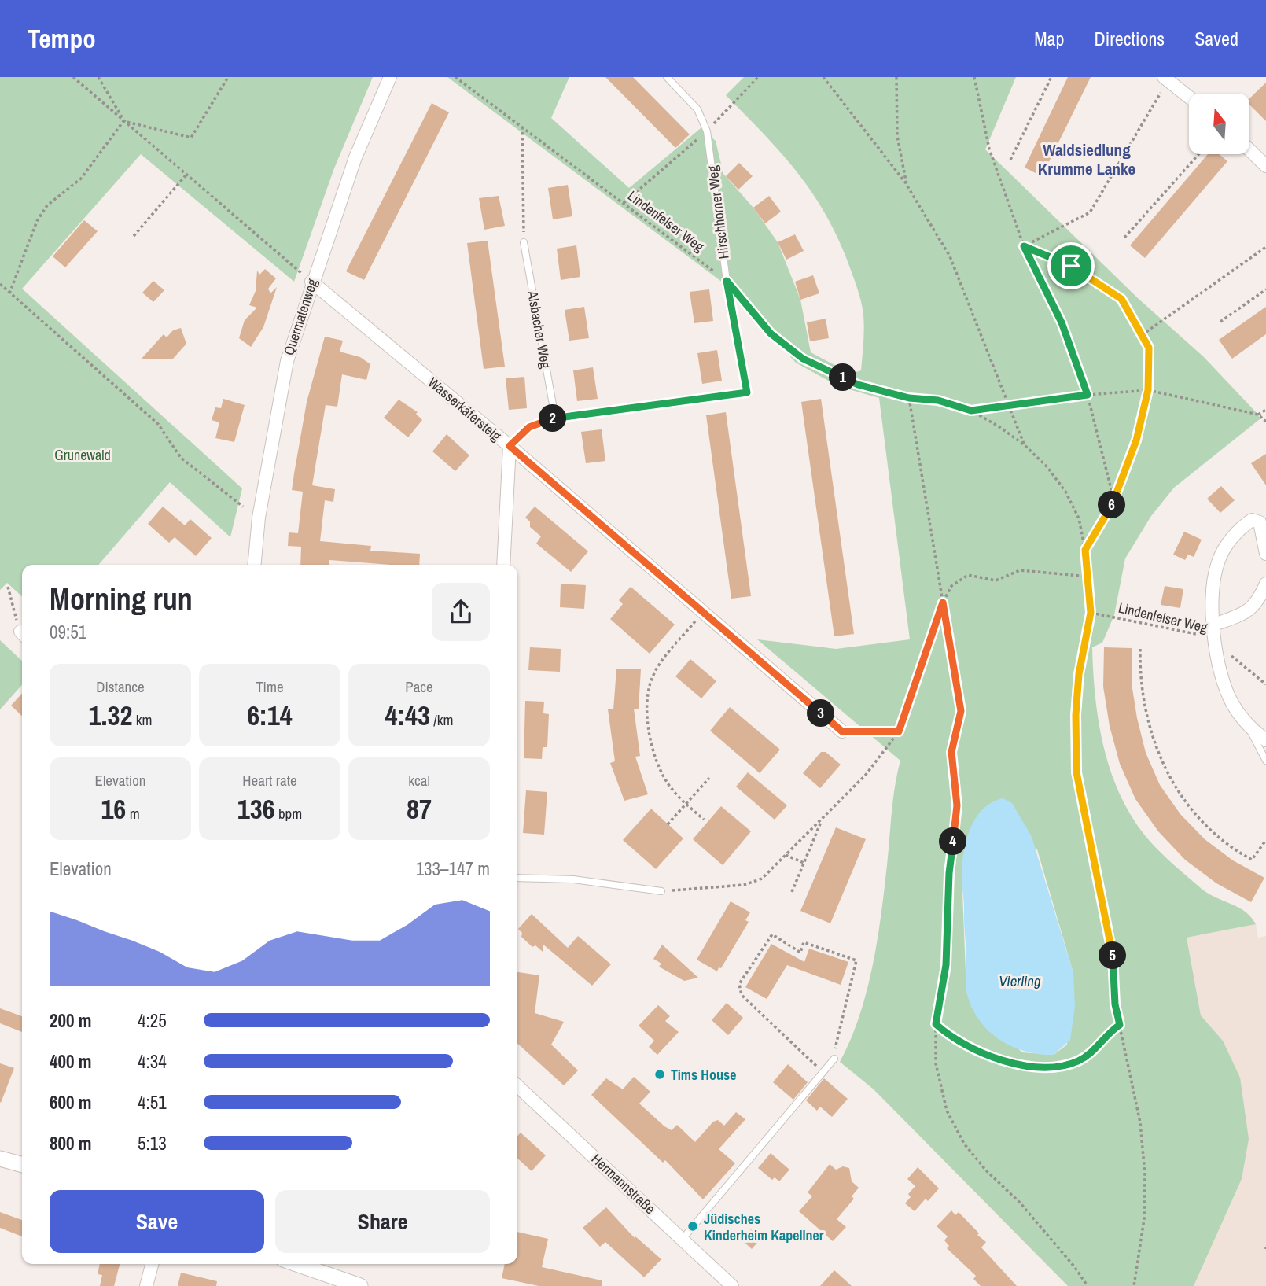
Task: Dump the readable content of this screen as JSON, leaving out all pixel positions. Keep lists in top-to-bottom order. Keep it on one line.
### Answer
{"streets":{"street":["Quermatenweg","Wasserkäfersteig","Hermannstraße"],"lane":["Hirschhorner Weg","Alsbacher Weg"],"path":["Lindenfelser Weg"]},"crossings":[["Hirschhorner Weg","Lindenfelser Weg"],["Hirschhorner Weg","Alsbacher Weg"],["Quermatenweg","Wasserkäfersteig"]],"districts":["Waldsiedlung Krumme Lanke"],"water":["Vierling"],"parks":["Grunewald"],"places":["Tims House","Jüdisches Kinderheim Kapellner"],"north":"top","page":{"header":"Tempo","nav":["Map","Directions","Saved"],"pins":["1","2","6","3","4","5"],"heading":["Morning run","09:51"],"stats":[["Distance","1.32 km"],["Time","6:14"],["Pace","4:43 /km"],["Elevation","16 m"],["Heart rate","136 bpm"],["kcal","87"]],"chart":["Elevation","133–147 m"],"list":[{"name":"200 m","note":"4:25"},{"name":"400 m","note":"4:34"},{"name":"600 m","note":"4:51"},{"name":"800 m","note":"5:13"}],"buttons":["Save","Share"]}}
